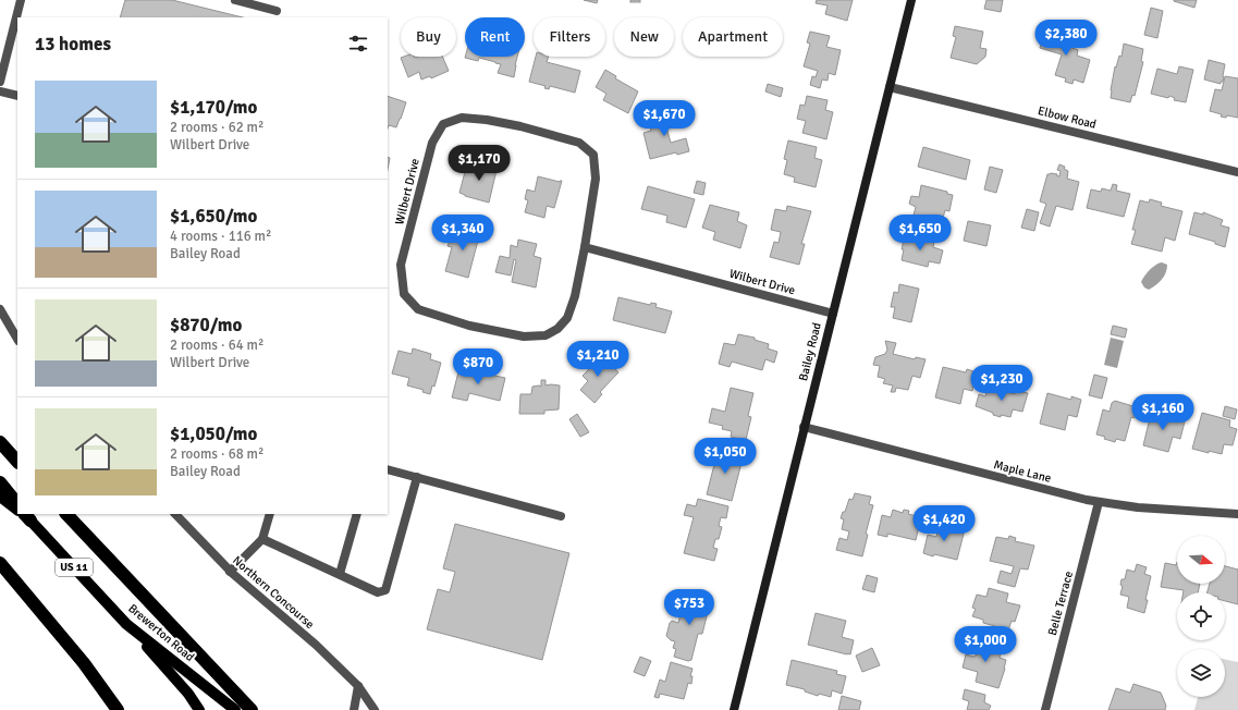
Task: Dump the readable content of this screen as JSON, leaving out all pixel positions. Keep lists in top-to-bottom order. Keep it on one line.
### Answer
{"streets":{"main road":["US 11","Brewerton Road"],"street":["Elbow Road","Wilbert Drive","Bailey Road","Maple Lane","Northern Concourse","Belle Terrace"]},"crossings":[["Elbow Road","Bailey Road"],["Wilbert Drive","Bailey Road"],["Bailey Road","Maple Lane"],["Maple Lane","Belle Terrace"]],"north":"right","page":{"chip":["Buy","Rent","Filters","New","Apartment"],"heading":"13 homes","price":["$2,380","$1,670","$1,170","$1,340","$1,650","$1,210","$870","$1,230","$1,160","$1,050","$1,420","$753","$1,000"],"list":[{"name":"$1,170/mo","note":"2 rooms · 62 m² · Wilbert Drive"},{"name":"$1,650/mo","note":"4 rooms · 116 m² · Bailey Road"},{"name":"$870/mo","note":"2 rooms · 64 m² · Wilbert Drive"},{"name":"$1,050/mo","note":"2 rooms · 68 m² · Bailey Road"}]}}
